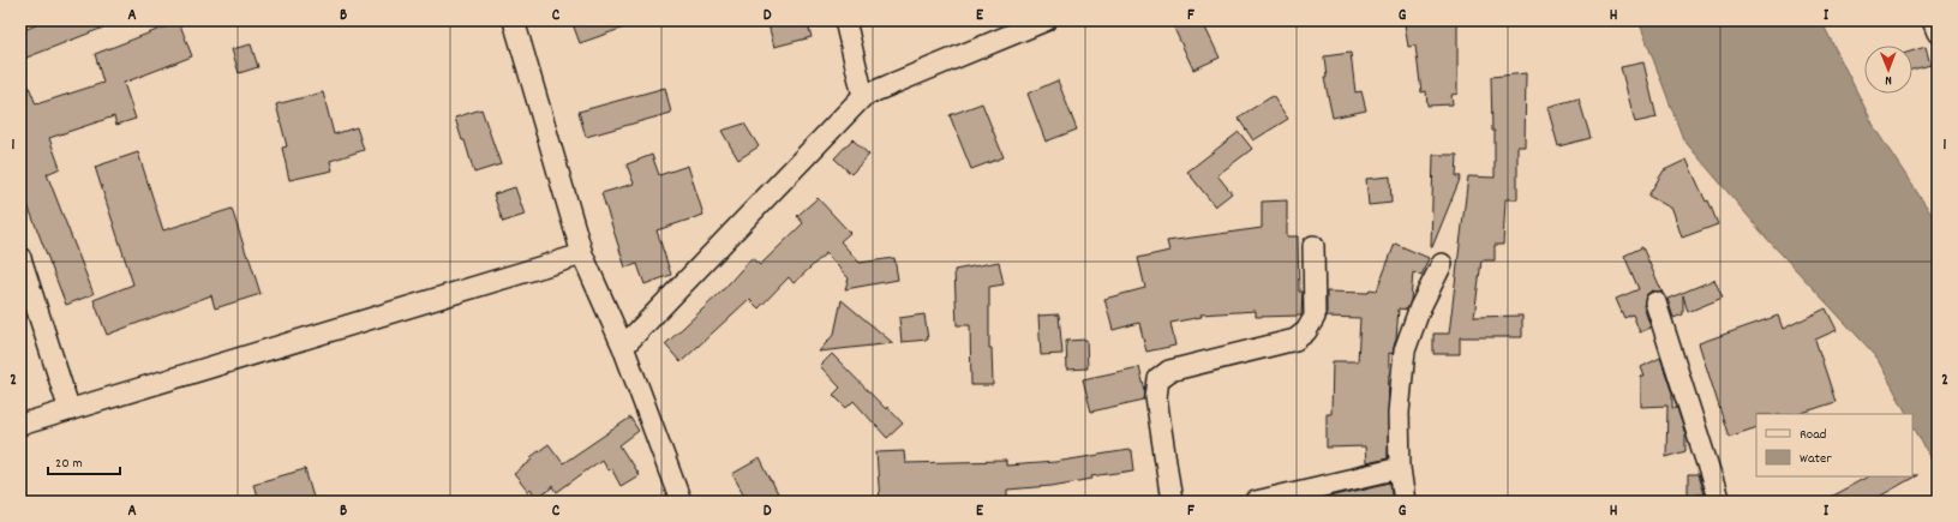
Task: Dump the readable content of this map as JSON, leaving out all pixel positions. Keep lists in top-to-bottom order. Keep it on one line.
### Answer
{"legend":["Road","Water"],"scale_bar":"20 m","north":"bottom","grid":{"columns":["A","B","C","D","E","F","G","H","I"],"rows":["1","2"]}}
